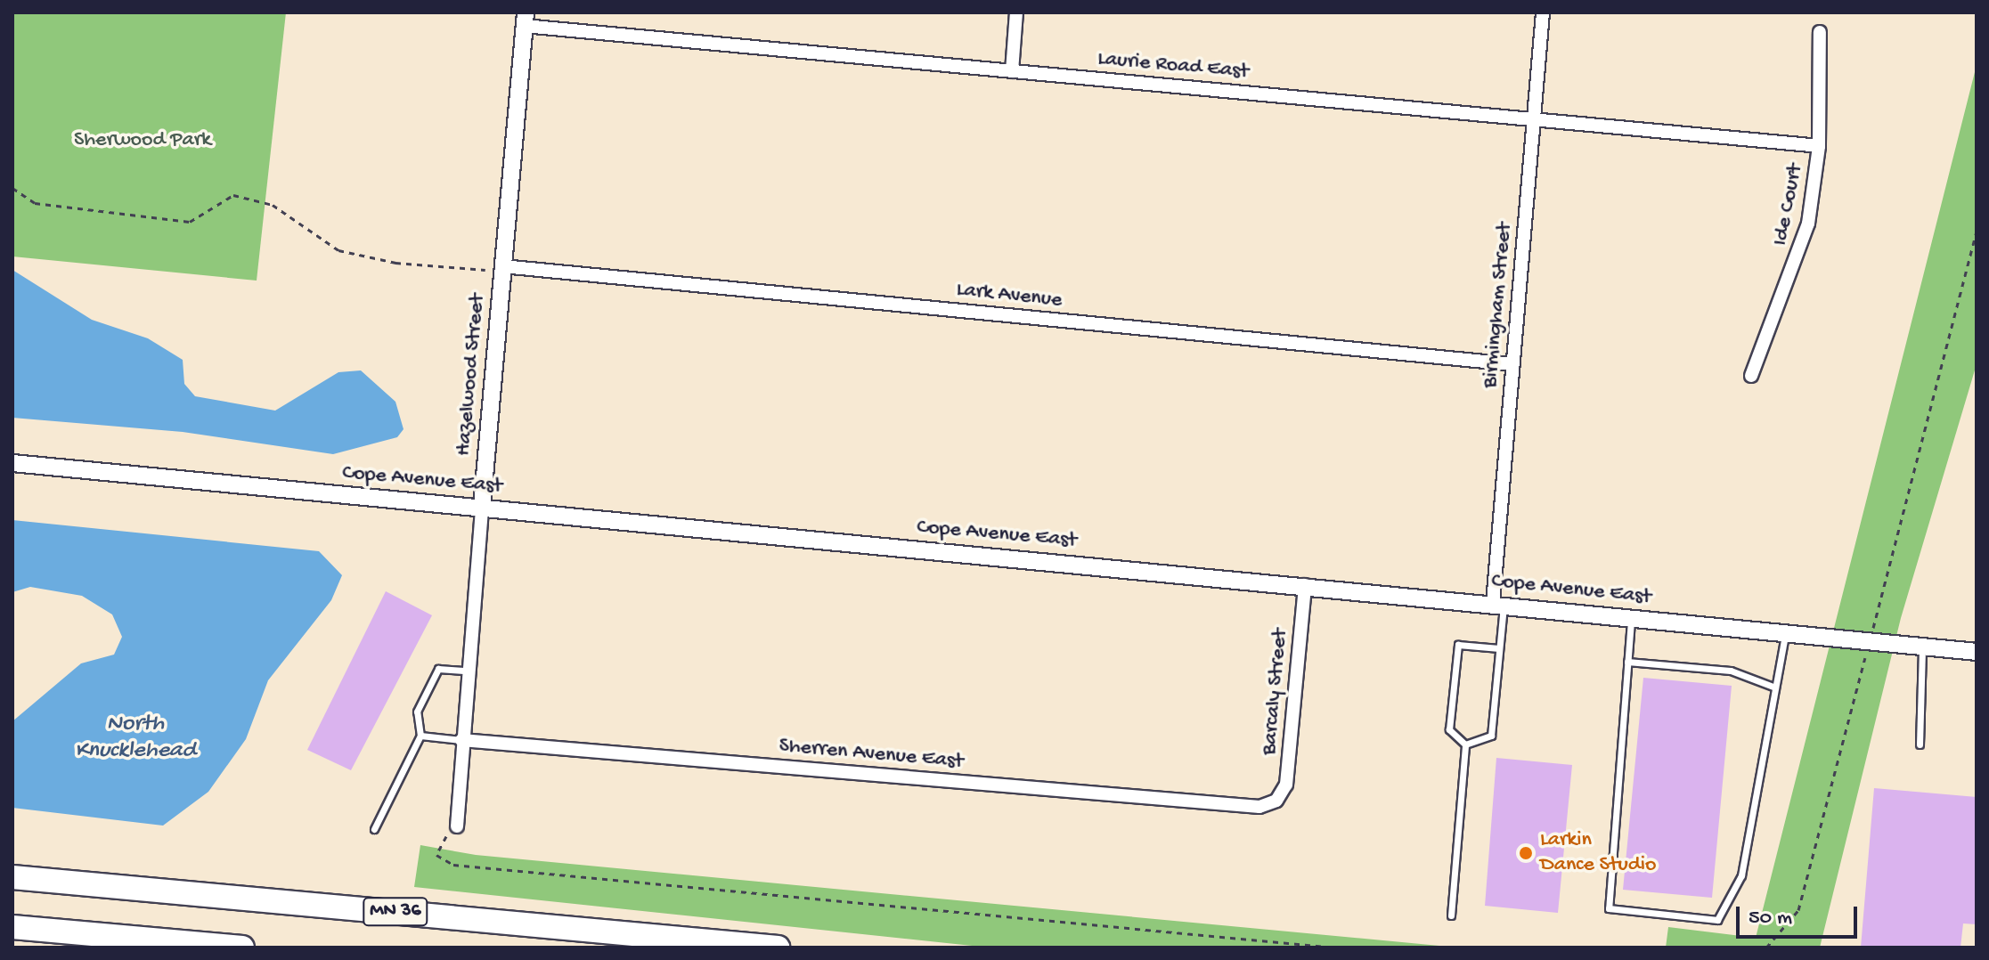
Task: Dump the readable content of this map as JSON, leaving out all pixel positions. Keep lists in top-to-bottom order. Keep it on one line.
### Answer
{"streets":{"highway":["MN 36"],"street":["Laurie Road East","Ide Court","Lark Avenue","Birmingham Street","Hazelwood Street","Cope Avenue East","Barcaly Street","Sherren Avenue East"]},"crossings":[["Laurie Road East","Ide Court"],["Laurie Road East","Birmingham Street"],["Laurie Road East","Hazelwood Street"],["Lark Avenue","Birmingham Street"],["Lark Avenue","Hazelwood Street"],["Birmingham Street","Cope Avenue East"],["Hazelwood Street","Cope Avenue East"],["Hazelwood Street","Sherren Avenue East"],["Cope Avenue East","Barcaly Street"],["Barcaly Street","Sherren Avenue East"]],"water":["North Knucklehead"],"parks":["Sherwood Park"],"places":["Larkin Dance Studio"],"scale_bar":"50 m"}
